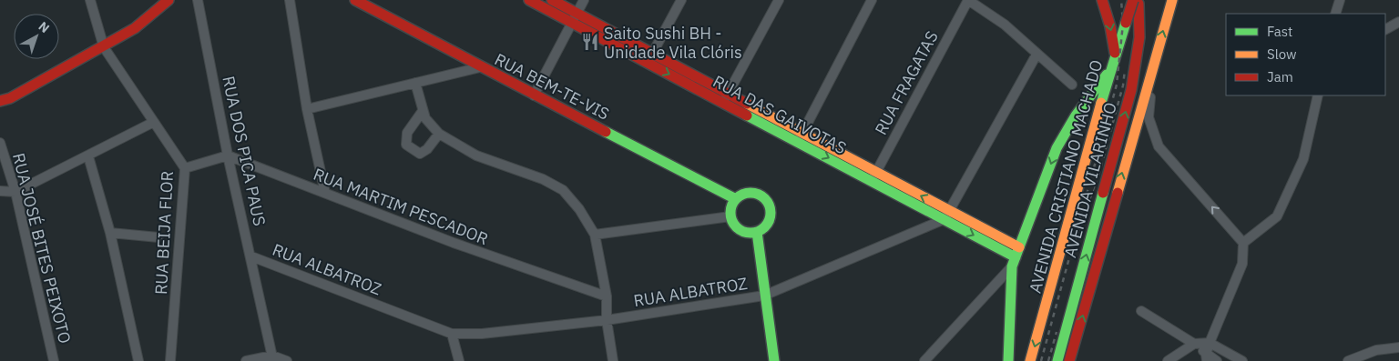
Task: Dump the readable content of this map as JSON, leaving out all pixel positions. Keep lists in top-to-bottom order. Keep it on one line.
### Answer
{"streets":{"main road":["RUA BEM-TE-VIS","RUA DAS GAIVOTAS","AVENIDA CRISTIANO MACHADO","AVENIDA VILARINHO"],"street":["RUA FRAGATAS","RUA DOS PICA PAUS","RUA MARTIM PESCADOR","RUA BEIJA FLOR","RUA JOSÉ BITES PEIXOTO","RUA ALBATROZ"]},"crossings":[["RUA FRAGATAS","RUA DAS GAIVOTAS"],["RUA DAS GAIVOTAS","RUA ALBATROZ"],["RUA DOS PICA PAUS","RUA MARTIM PESCADOR"],["RUA DOS PICA PAUS","RUA ALBATROZ"],["AVENIDA CRISTIANO MACHADO","AVENIDA VILARINHO"]],"places":{"restaurant":["Saito Sushi BH - Unidade Vila Clóris"]},"legend":["Fast","Slow","Jam"],"north":"top right"}
